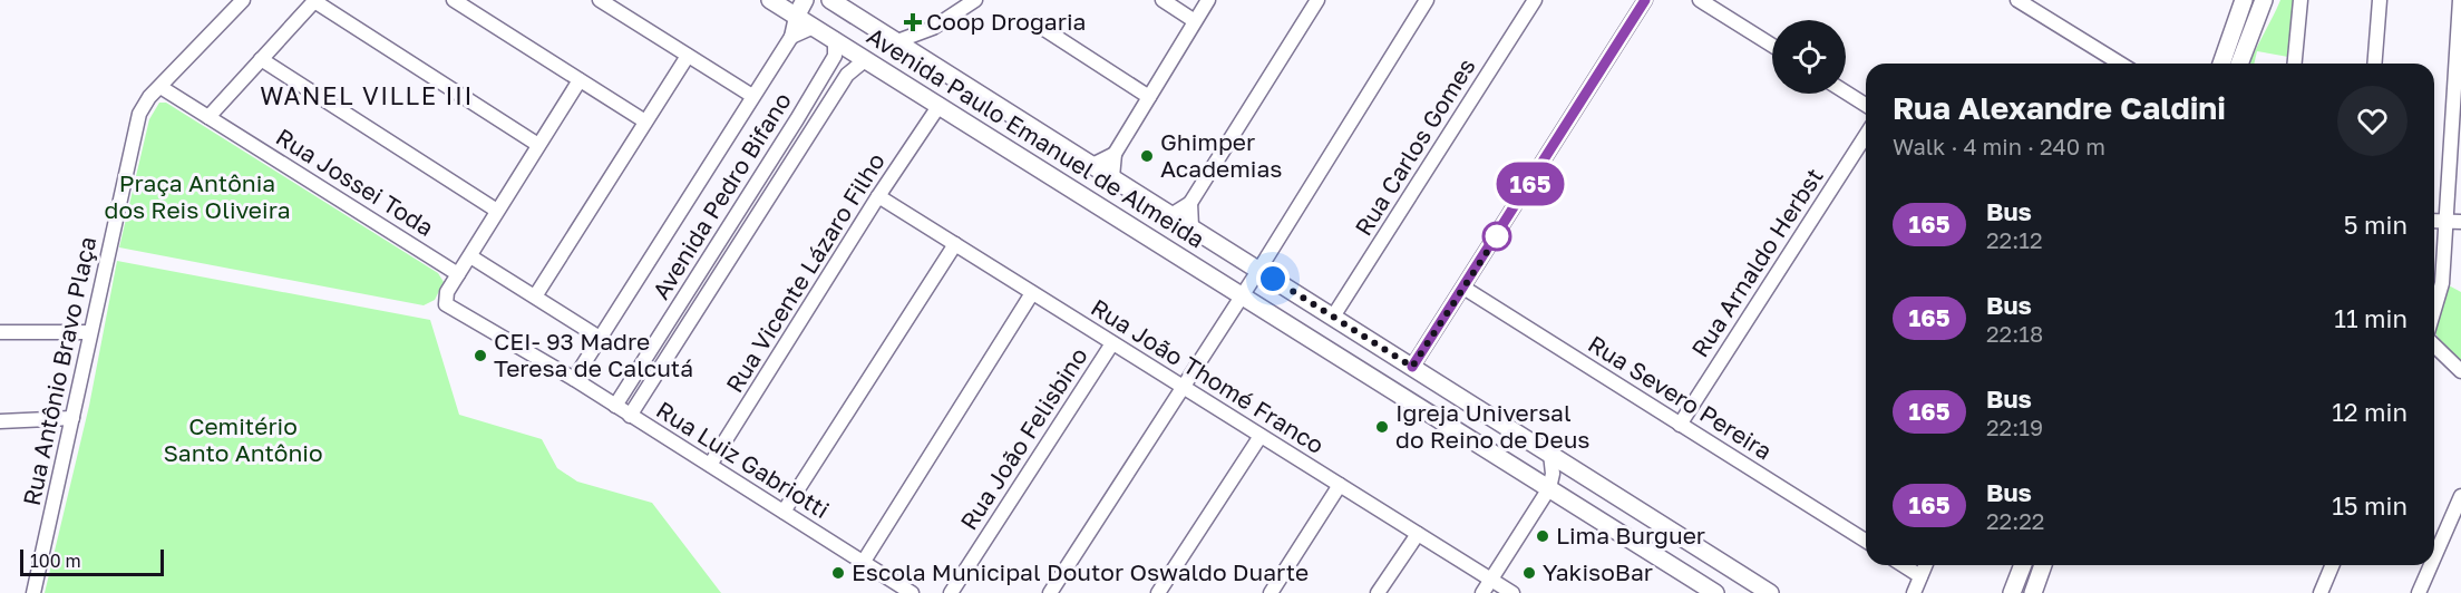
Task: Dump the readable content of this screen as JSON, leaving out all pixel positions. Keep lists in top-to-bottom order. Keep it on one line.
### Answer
{"streets":{"main road":["Avenida Paulo Emanuel de Almeida"],"street":["Rua Carlos Gomes","Rua Jossei Toda","Avenida Pedro Bifano","Rua Arnaldo Herbst","Rua Vicente Lázaro Filho","Rua Antônio Bravo Plaça","Rua João Thomé Franco","Rua Severo Pereira","Rua João Felisbino","Rua Luiz Gabriotti"]},"crossings":[["Avenida Paulo Emanuel de Almeida","Rua Carlos Gomes"],["Avenida Paulo Emanuel de Almeida","Avenida Pedro Bifano"],["Avenida Paulo Emanuel de Almeida","Rua Vicente Lázaro Filho"],["Rua Jossei Toda","Rua Antônio Bravo Plaça"],["Rua Jossei Toda","Rua Luiz Gabriotti"],["Avenida Pedro Bifano","Rua Luiz Gabriotti"],["Rua Arnaldo Herbst","Rua Severo Pereira"],["Rua Vicente Lázaro Filho","Rua João Thomé Franco"],["Rua Vicente Lázaro Filho","Rua Luiz Gabriotti"],["Rua João Thomé Franco","Rua João Felisbino"]],"districts":["WANEL VILLE III"],"parks":["Praça Antônia dos Reis Oliveira","Cemitério Santo Antônio"],"places":{"health":["Coop Drogaria"],"other":["Ghimper Academias","CEI- 93 Madre Teresa de Calcutá","Igreja Universal do Reino de Deus","Lima Burguer","Escola Municipal Doutor Oswaldo Duarte","YakisoBar"]},"lines":["bus line 165"],"scale_bar":"100 m","page":{"on_map":"165","heading":["Rua Alexandre Caldini","Walk · 4 min · 240 m"],"list":[{"mark":"165","name":"Bus","note":"22:12","value":"5 min"},{"mark":"165","name":"Bus","note":"22:18","value":"11 min"},{"mark":"165","name":"Bus","note":"22:19","value":"12 min"},{"mark":"165","name":"Bus","note":"22:22","value":"15 min"}],"scale":"100 m"}}
